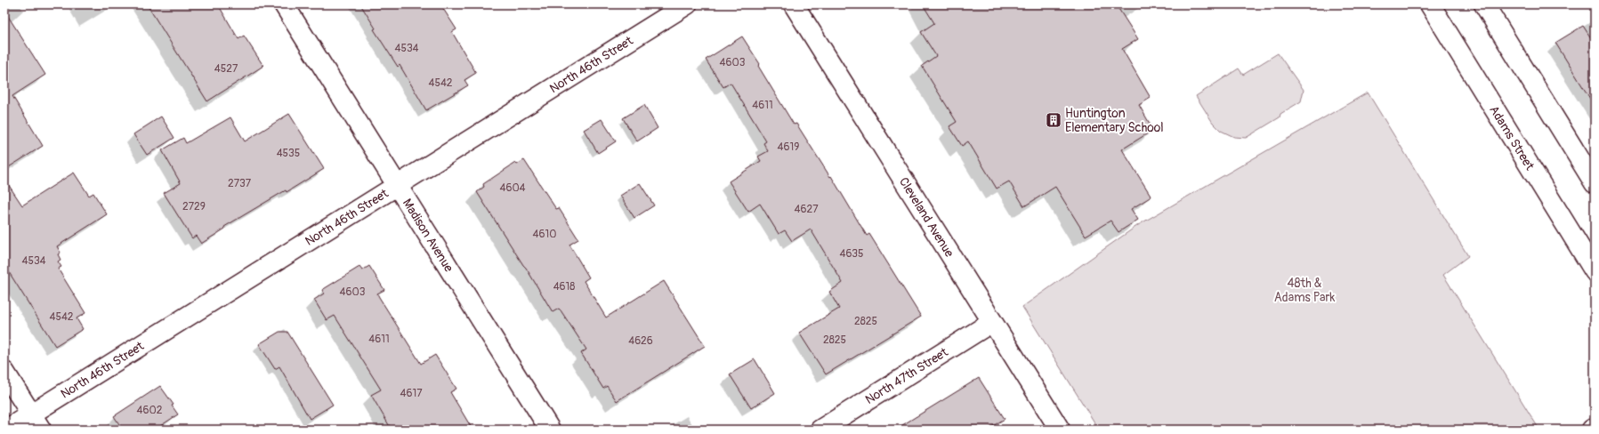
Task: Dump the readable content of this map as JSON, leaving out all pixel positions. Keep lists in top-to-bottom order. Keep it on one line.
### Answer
{"streets":{"street":["North 46th Street","Adams Street","Cleveland Avenue","Madison Avenue","North 47th Street"]},"crossings":[["North 46th Street","Madison Avenue"],["Cleveland Avenue","North 47th Street"]],"parks":["48th & Adams Park"],"places":{"building":["Huntington Elementary School"]},"house_numbers":["4534","4603","4527","4542","4611","4619","4535","2737","4604","2729","4627","4610","4635","4534","4618","4603","4542","2825","4611","2825","4626","4617","4602"]}
